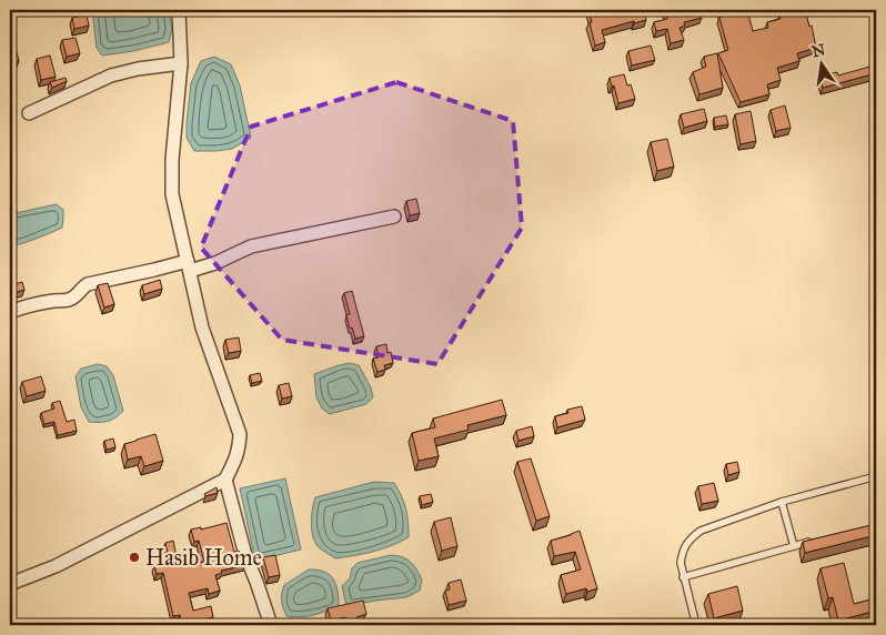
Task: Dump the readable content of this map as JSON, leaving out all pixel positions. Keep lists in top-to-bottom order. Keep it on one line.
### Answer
{"places":["Hasib Home"],"north":"top"}
